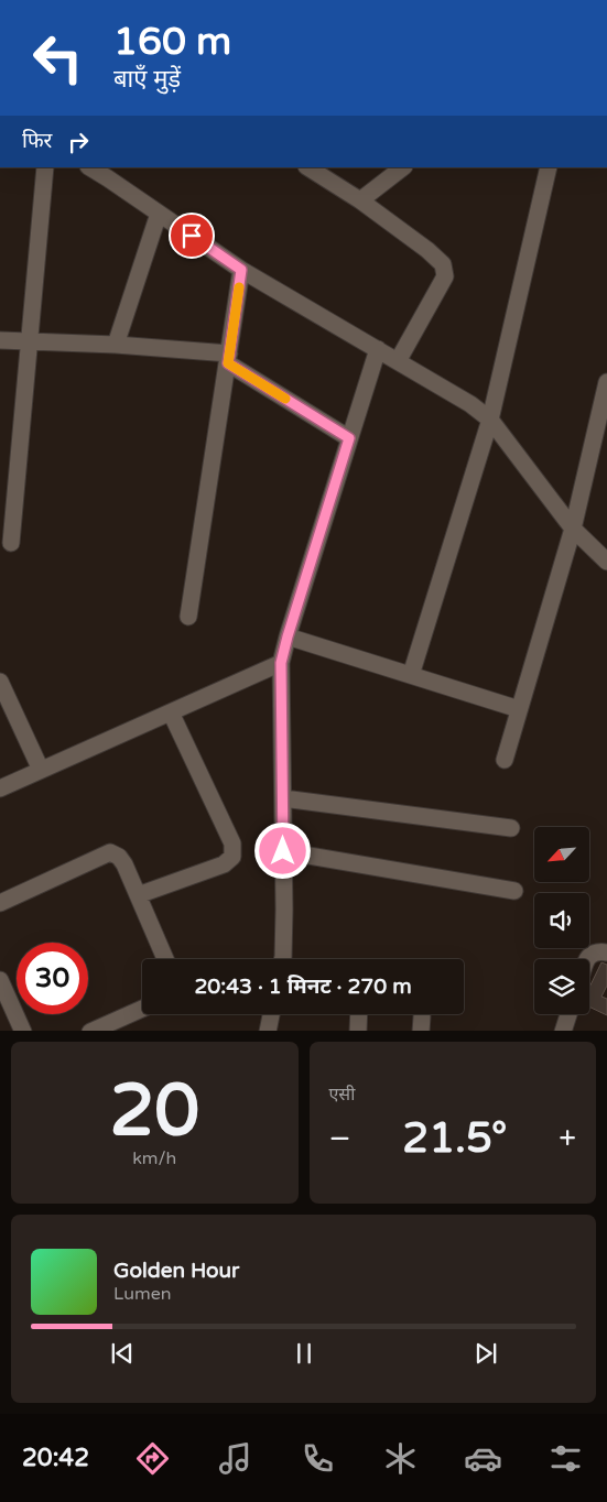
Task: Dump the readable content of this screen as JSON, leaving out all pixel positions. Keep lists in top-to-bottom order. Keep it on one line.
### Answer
{"north":"bottom left","page":{"turn":["160 m","बाएँ मुड़ें"],"then":"फिर","limit":"30","trip":"20:43 · 1 मिनट · 270 m","tile":[["20","km/h"],"एसी"],"heat":["−","21.5°","+"],"song":["Golden Hour","Lumen"],"tabs":"20:42"}}
